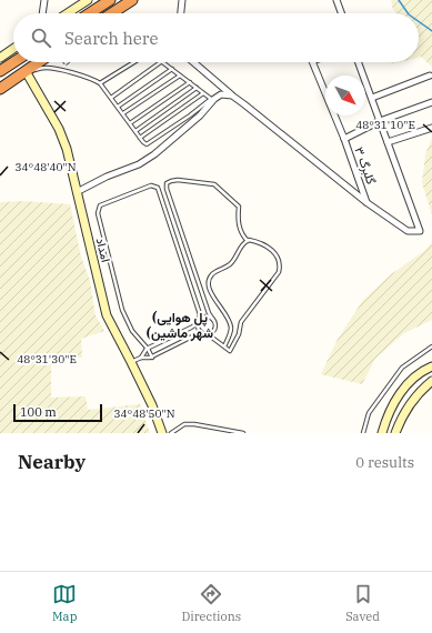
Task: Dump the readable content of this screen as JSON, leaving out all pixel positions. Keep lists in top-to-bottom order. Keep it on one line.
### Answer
{"streets":{"street":["گلبرگ ۳","امداد"]},"districts":["(پل هوایی (شهر ماشین"],"scale_bar":"100 m","north":"bottom right","page":{"search":"Search here","scale":"100 m","heading":["Nearby","0 results"],"nav":["Map","Directions","Saved"]},"coordinates":["48°31'10\"E","34°48'40\"N","48°31'30\"E","34°48'50\"N"]}
